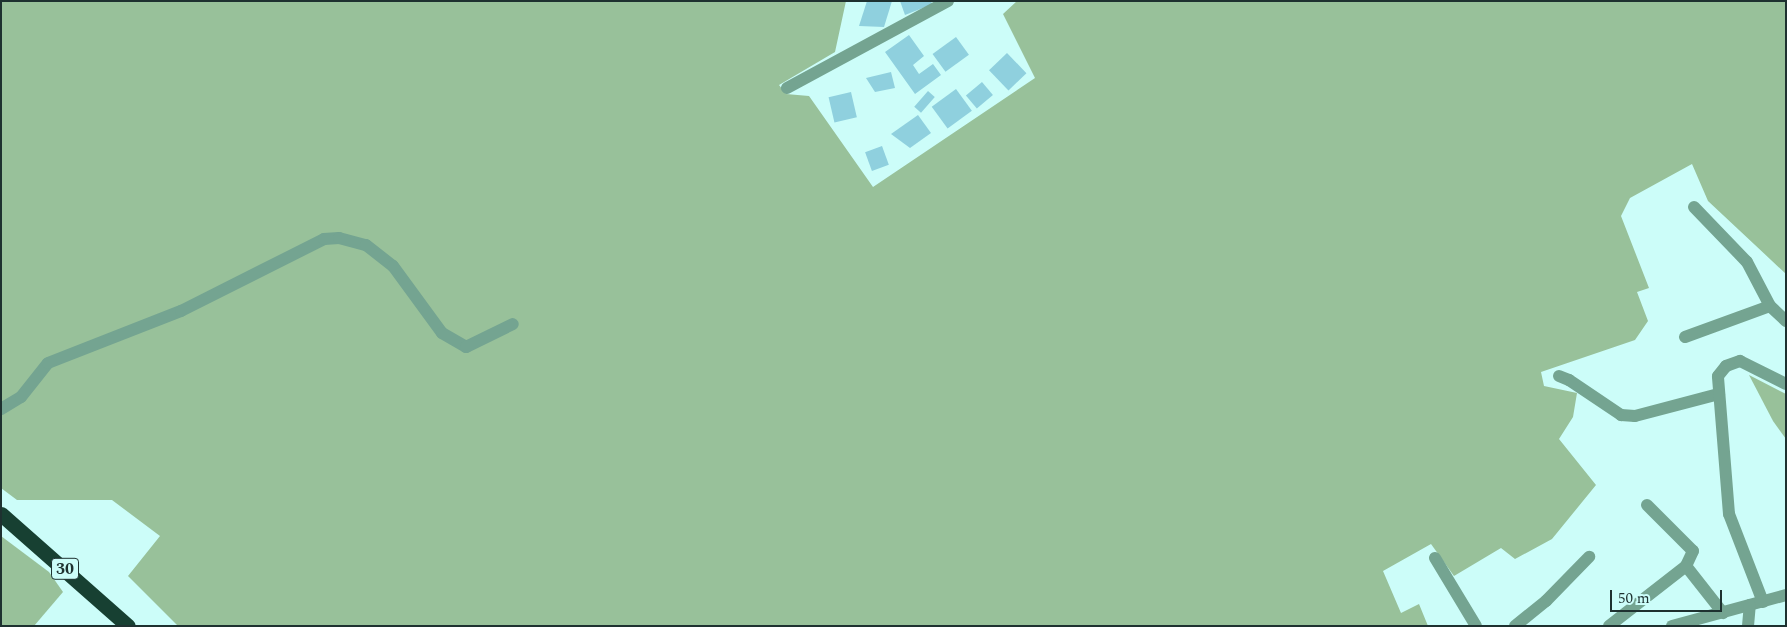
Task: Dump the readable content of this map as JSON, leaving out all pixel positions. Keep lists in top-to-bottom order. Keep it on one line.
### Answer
{"streets":{"highway":["30"]},"scale_bar":"50 m"}
